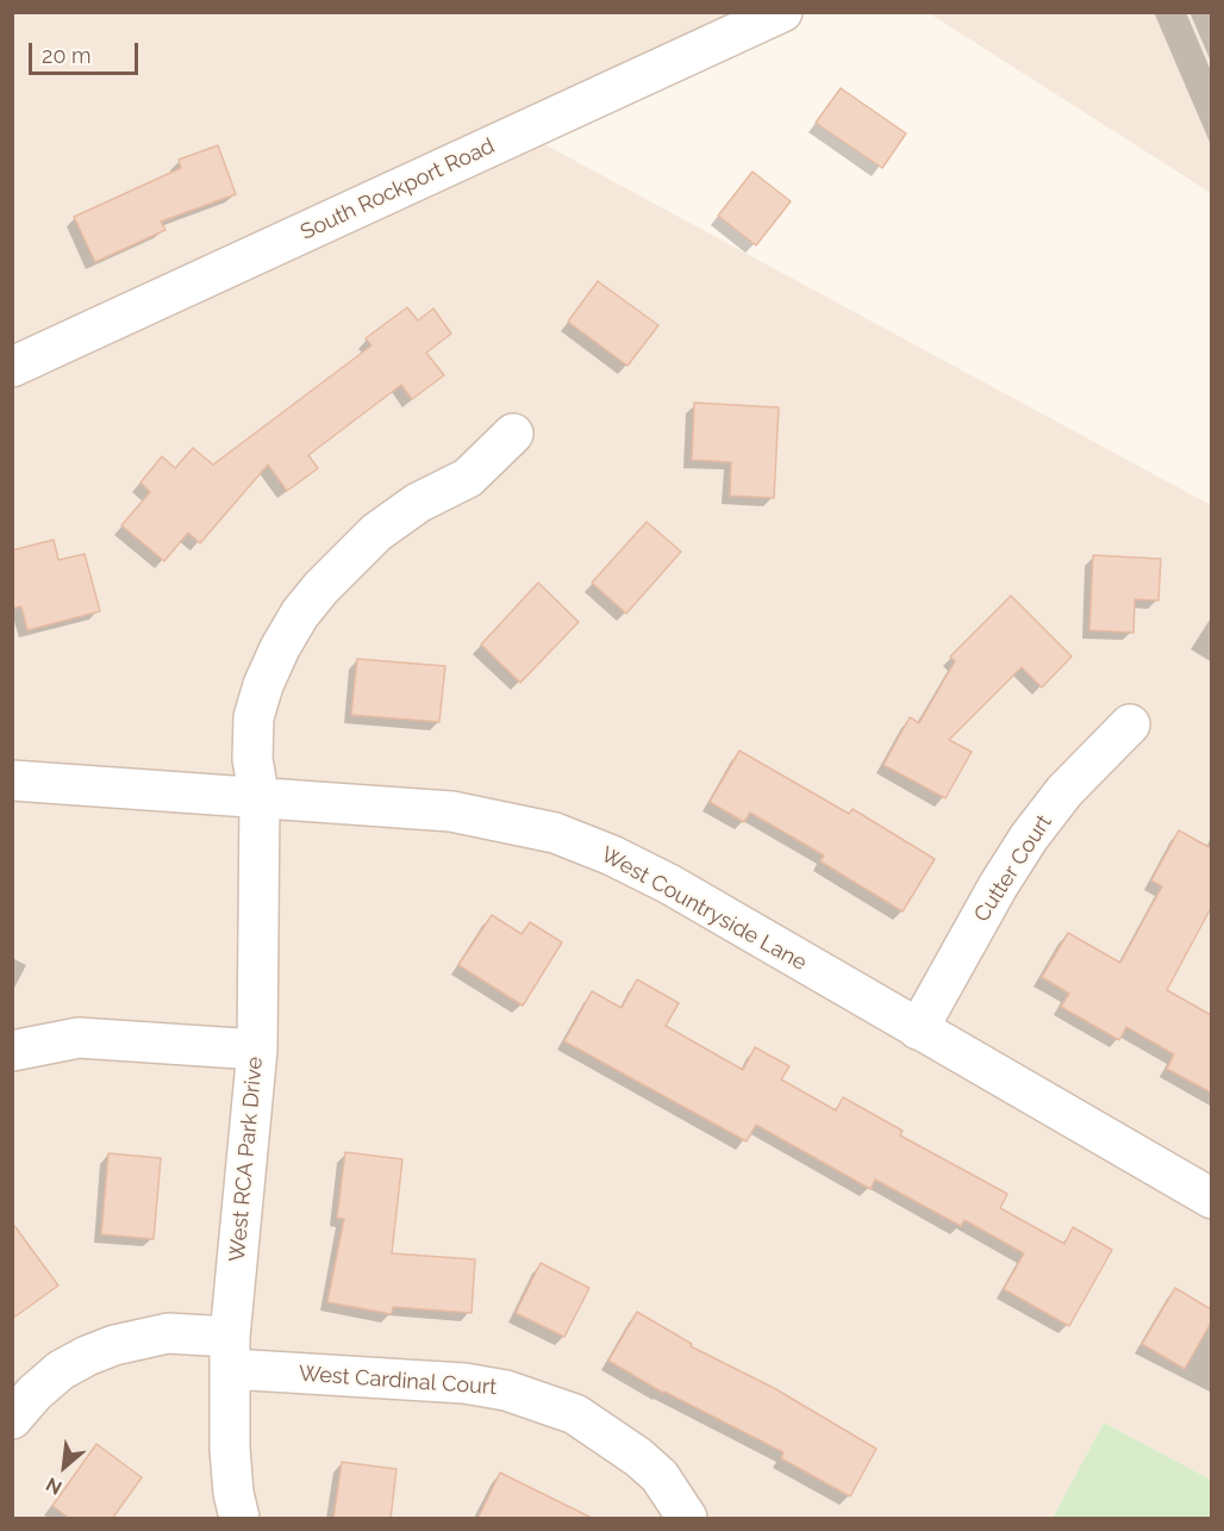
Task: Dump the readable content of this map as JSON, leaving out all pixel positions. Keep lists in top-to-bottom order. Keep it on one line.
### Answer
{"streets":{"street":["South Rockport Road","Cutter Court","West Countryside Lane","West RCA Park Drive","West Cardinal Court"]},"crossings":[["Cutter Court","West Countryside Lane"],["West Countryside Lane","West RCA Park Drive"],["West RCA Park Drive","West Cardinal Court"]],"scale_bar":"20 m","north":"bottom left"}
